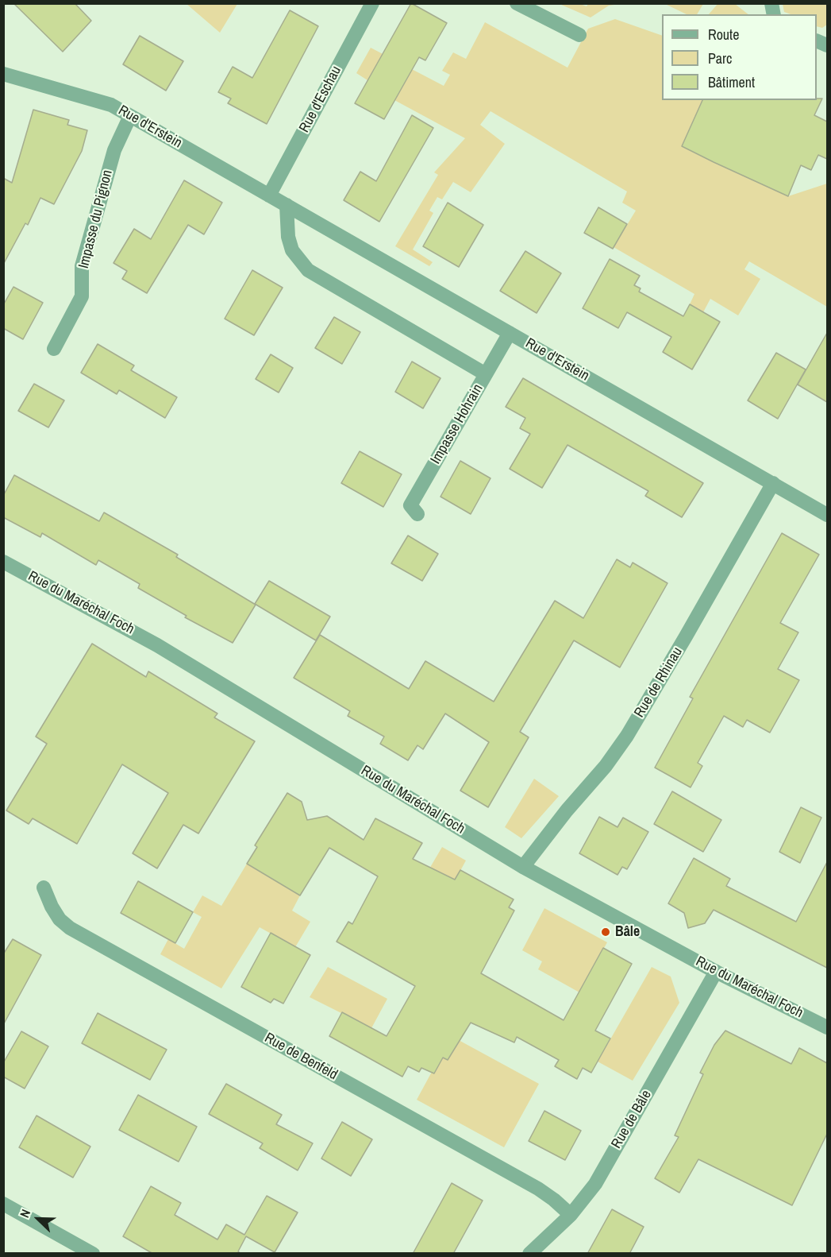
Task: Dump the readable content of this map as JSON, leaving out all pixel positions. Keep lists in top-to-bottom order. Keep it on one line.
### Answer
{"streets":{"street":["Rue d'Eschau","Rue d'Erstein","Impasse du Pignon","Impasse Hohrain","Rue du Maréchal Foch","Rue de Rhinau","Rue de Benfeld","Rue de Bâle"]},"crossings":[["Rue d'Eschau","Rue d'Erstein"],["Rue d'Erstein","Impasse du Pignon"],["Rue d'Erstein","Impasse Hohrain"],["Rue d'Erstein","Rue de Rhinau"],["Rue du Maréchal Foch","Rue de Rhinau"],["Rue du Maréchal Foch","Rue de Bâle"],["Rue de Benfeld","Rue de Bâle"]],"places":["Bâle"],"legend":["Route","Parc","Bâtiment"],"north":"top left"}
